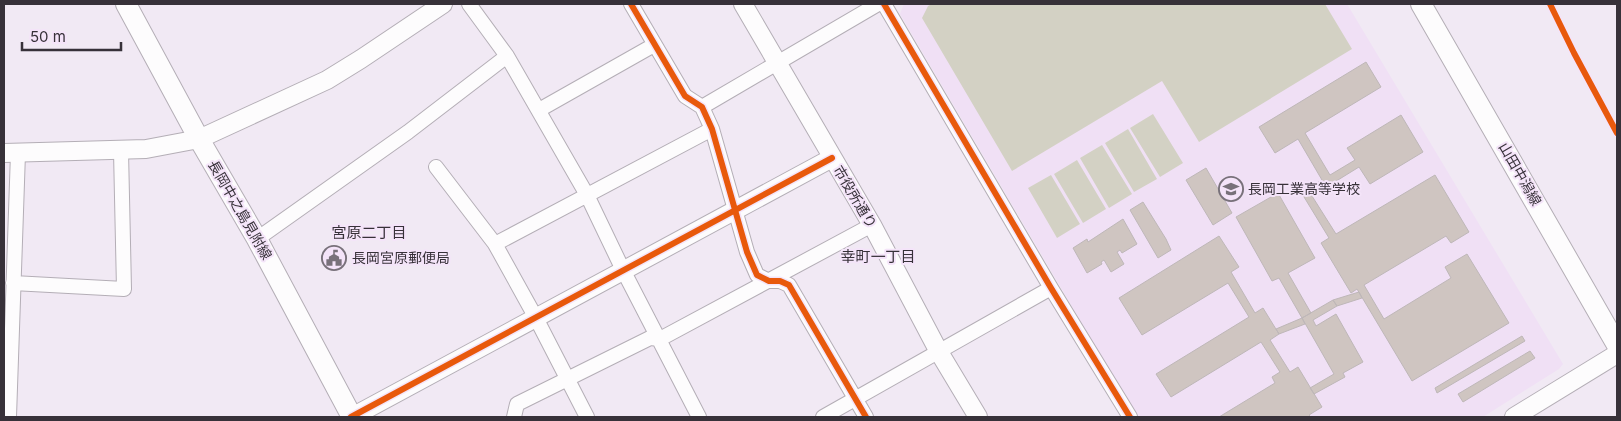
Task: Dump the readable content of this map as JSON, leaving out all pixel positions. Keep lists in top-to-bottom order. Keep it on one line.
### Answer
{"streets":{"main road":["山田中潟線","長岡中之島見附線"],"street":["市役所通り"]},"districts":["宮原二丁目","幸町一丁目"],"places":{"school or university":["長岡工業高等学校"],"public building":["長岡宮原郵便局"]},"scale_bar":"50 m"}
